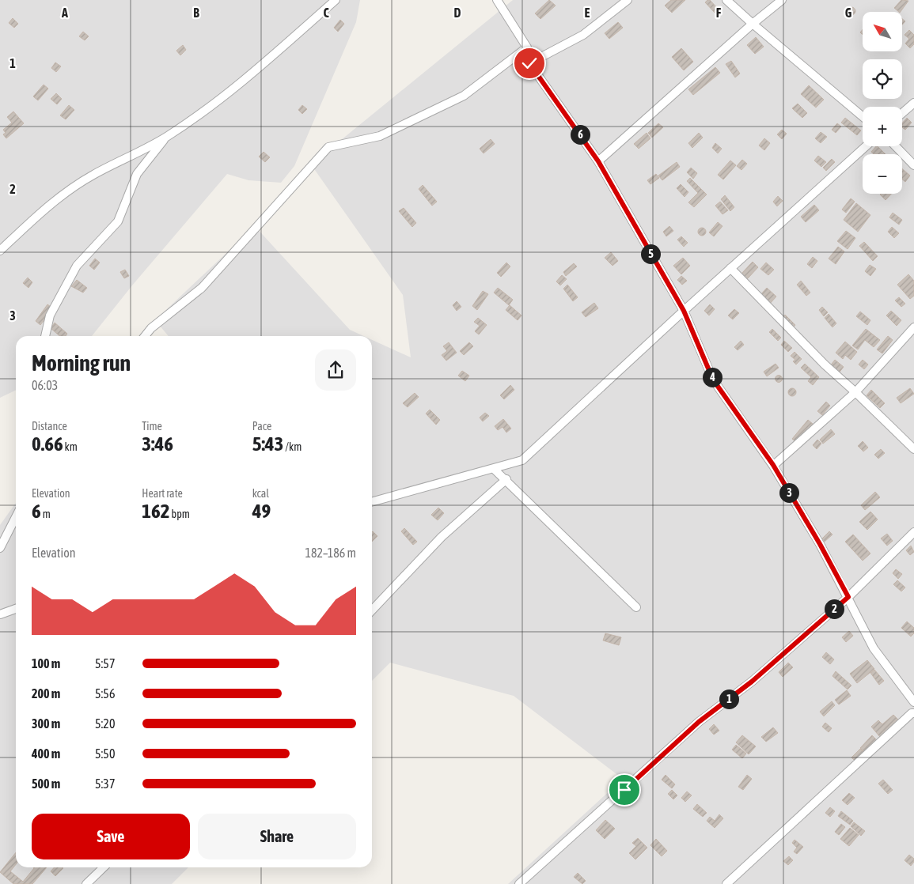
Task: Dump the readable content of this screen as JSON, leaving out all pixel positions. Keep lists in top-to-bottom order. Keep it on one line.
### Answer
{"north":"top left","page":{"map_buttons":["+","−"],"pins":["6","5","4","3","2","1"],"heading":["Morning run","06:03"],"stats":[["Distance","0.66 km"],["Time","3:46"],["Pace","5:43 /km"],["Elevation","6 m"],["Heart rate","162 bpm"],["kcal","49"]],"chart":["Elevation","182–186 m"],"list":[{"name":"100 m","note":"5:57"},{"name":"200 m","note":"5:56"},{"name":"300 m","note":"5:20"},{"name":"400 m","note":"5:50"},{"name":"500 m","note":"5:37"}],"buttons":["Save","Share"]},"grid":{"columns":["A","B","C","D","E","F","G"],"rows":["1","2","3"]}}
